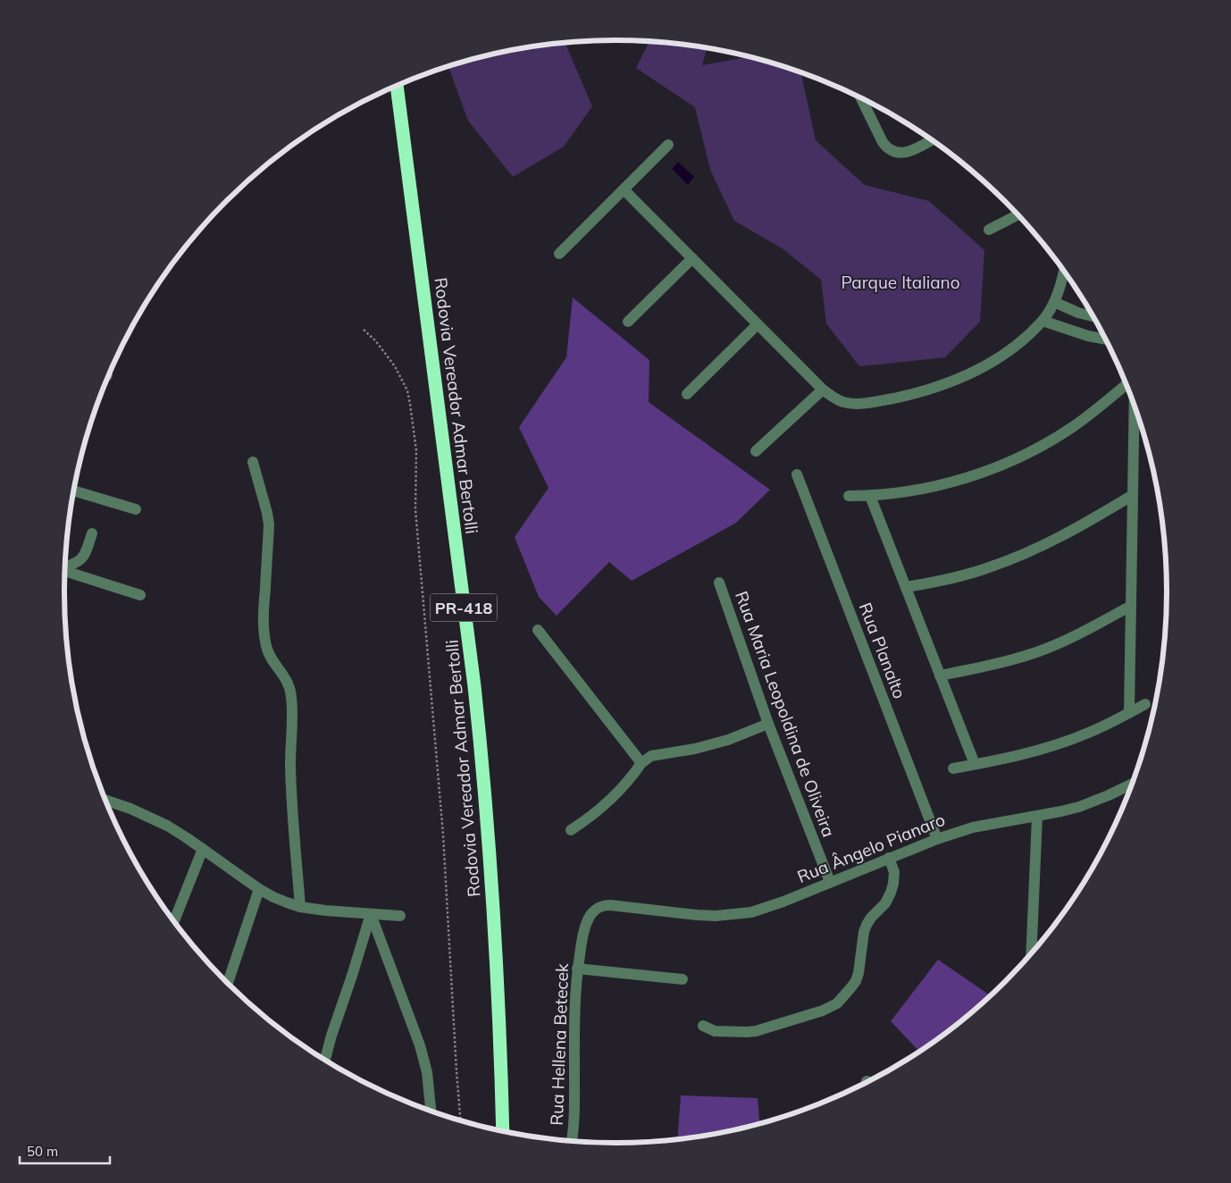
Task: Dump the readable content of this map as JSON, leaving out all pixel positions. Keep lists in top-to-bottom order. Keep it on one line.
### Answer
{"streets":{"highway":["Rodovia Vereador Admar Bertolli","PR-418"],"street":["Rua Planalto","Rua Maria Leopoldina de Oliveira","Rua Ângelo Pianaro","Rua Hellena Betecek"]},"crossings":[["Rua Planalto","Rua Ângelo Pianaro"],["Rua Maria Leopoldina de Oliveira","Rua Ângelo Pianaro"],["Rua Ângelo Pianaro","Rua Hellena Betecek"]],"parks":["Parque Italiano"],"scale_bar":"50 m"}
